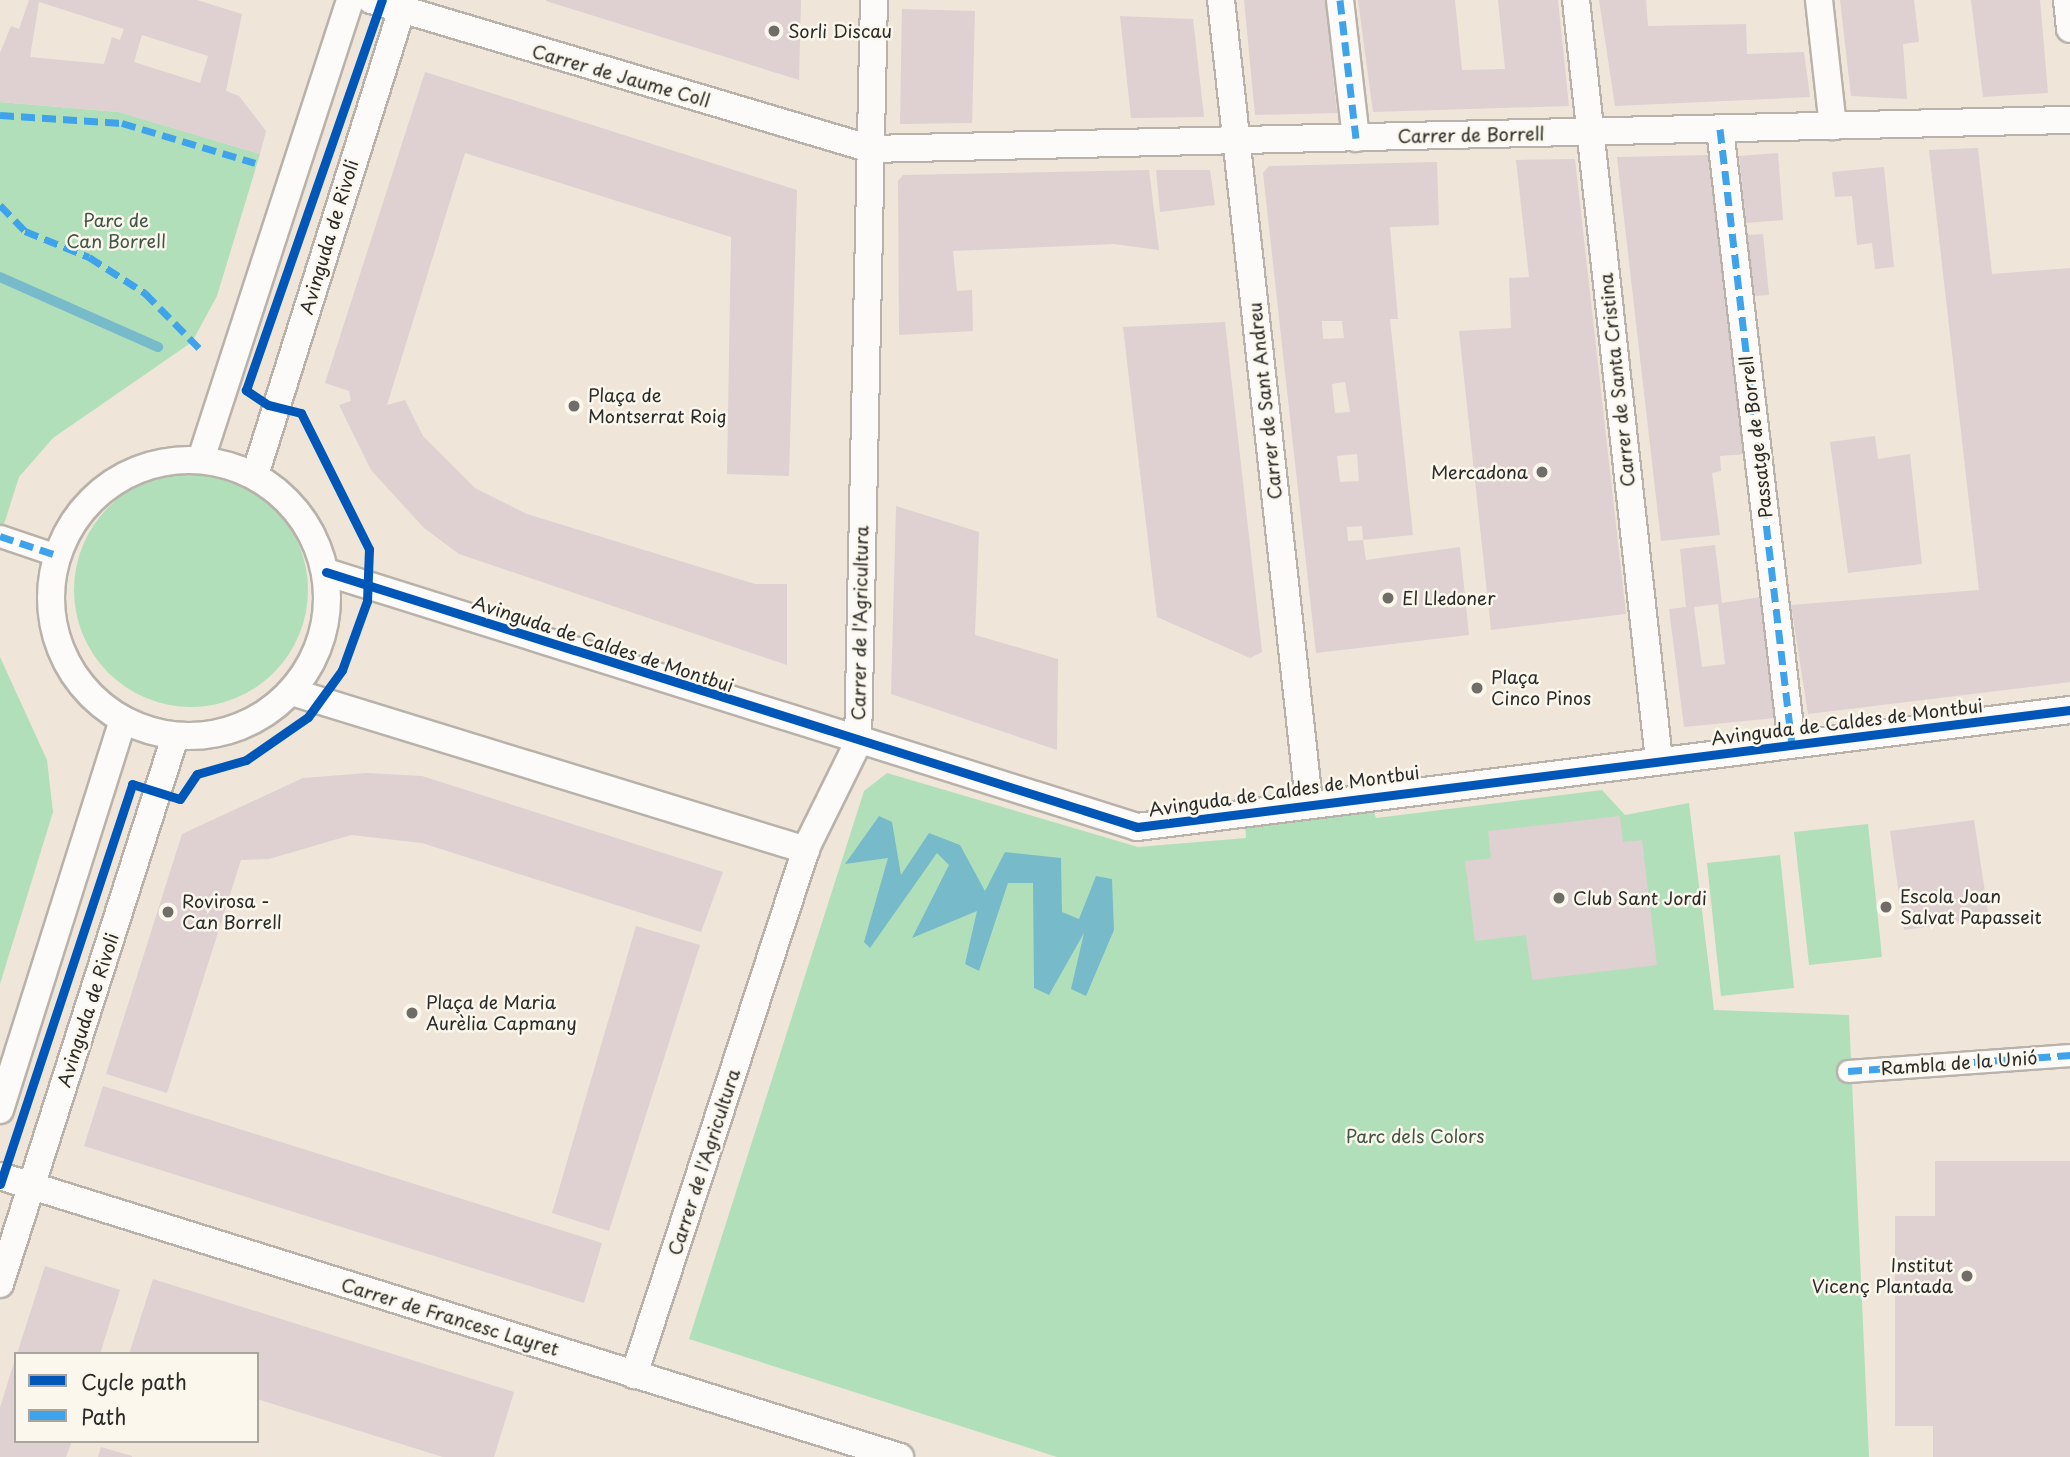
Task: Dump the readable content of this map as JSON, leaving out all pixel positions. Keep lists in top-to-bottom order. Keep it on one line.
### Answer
{"streets":{"street":["Carrer de Jaume Coll","Carrer de Borrell","Avinguda de Rivoli","Carrer de Santa Cristina","Carrer de Sant Andreu","Passatge de Borrell","Carrer de l'Agricultura","Avinguda de Caldes de Montbui","Rambla de la Unió","Carrer de Francesc Layret"]},"crossings":[["Carrer de Jaume Coll","Carrer de Borrell"],["Carrer de Jaume Coll","Avinguda de Rivoli"],["Carrer de Jaume Coll","Carrer de l'Agricultura"],["Carrer de Borrell","Carrer de Santa Cristina"],["Carrer de Borrell","Carrer de Sant Andreu"],["Carrer de Borrell","Passatge de Borrell"],["Carrer de Borrell","Carrer de l'Agricultura"],["Avinguda de Rivoli","Carrer de Francesc Layret"],["Carrer de Santa Cristina","Avinguda de Caldes de Montbui"],["Carrer de Sant Andreu","Avinguda de Caldes de Montbui"],["Passatge de Borrell","Avinguda de Caldes de Montbui"],["Carrer de l'Agricultura","Avinguda de Caldes de Montbui"],["Carrer de l'Agricultura","Carrer de Francesc Layret"]],"parks":["Parc de Can Borrell","Parc dels Colors"],"places":["Sorli Discau","Plaça de Montserrat Roig","Mercadona","El Lledoner","Plaça Cinco Pinos","Club Sant Jordi","Escola Joan Salvat Papasseit","Rovirosa - Can Borrell","Plaça de Maria Aurèlia Capmany","Institut Vicenç Plantada"],"legend":["Cycle path","Path"]}
